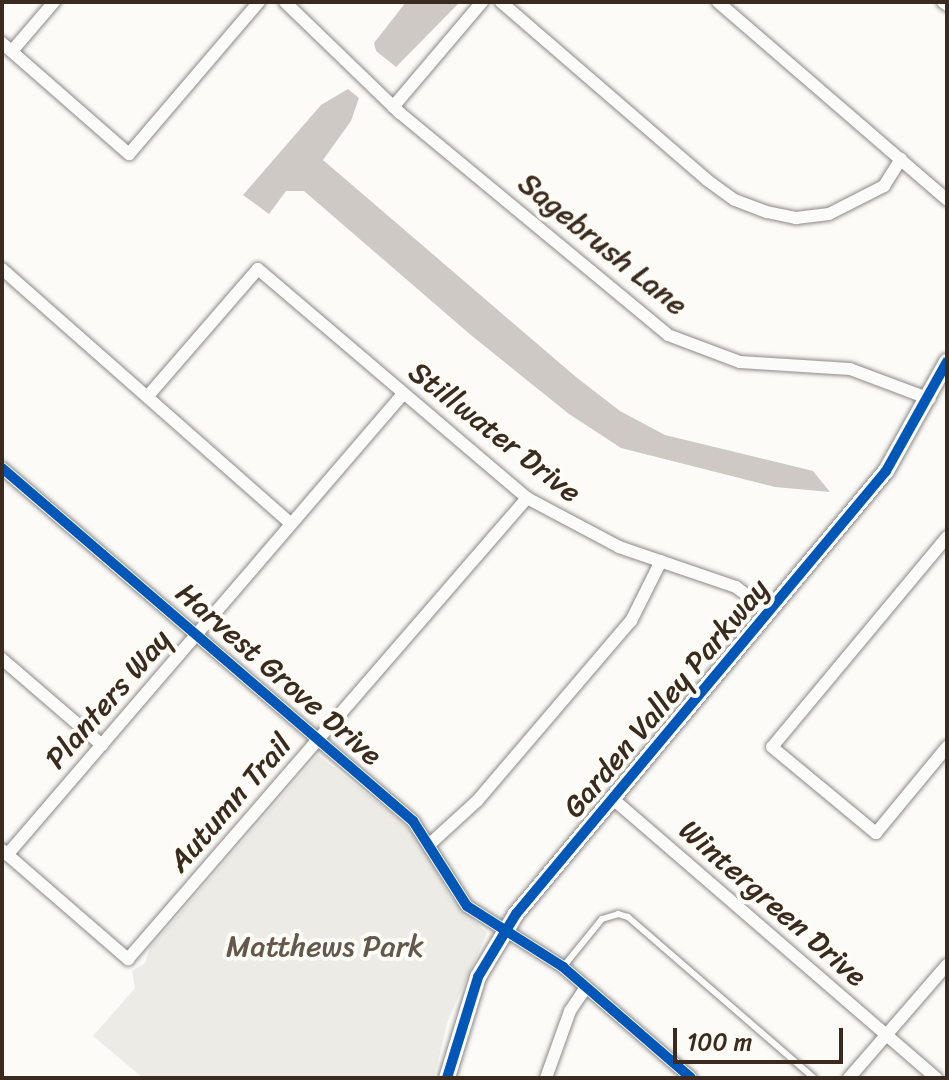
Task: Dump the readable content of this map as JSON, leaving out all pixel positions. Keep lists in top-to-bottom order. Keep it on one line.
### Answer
{"streets":{"street":["Sagebrush Lane","Stillwater Drive","Harvest Grove Drive","Garden Valley Parkway","Planters Way","Autumn Trail","Wintergreen Drive"]},"crossings":[["Sagebrush Lane","Garden Valley Parkway"],["Stillwater Drive","Garden Valley Parkway"],["Stillwater Drive","Planters Way"],["Stillwater Drive","Autumn Trail"],["Harvest Grove Drive","Garden Valley Parkway"],["Harvest Grove Drive","Planters Way"],["Harvest Grove Drive","Autumn Trail"],["Garden Valley Parkway","Wintergreen Drive"],["Planters Way","Autumn Trail"]],"parks":["Matthews Park"],"scale_bar":"100 m"}
